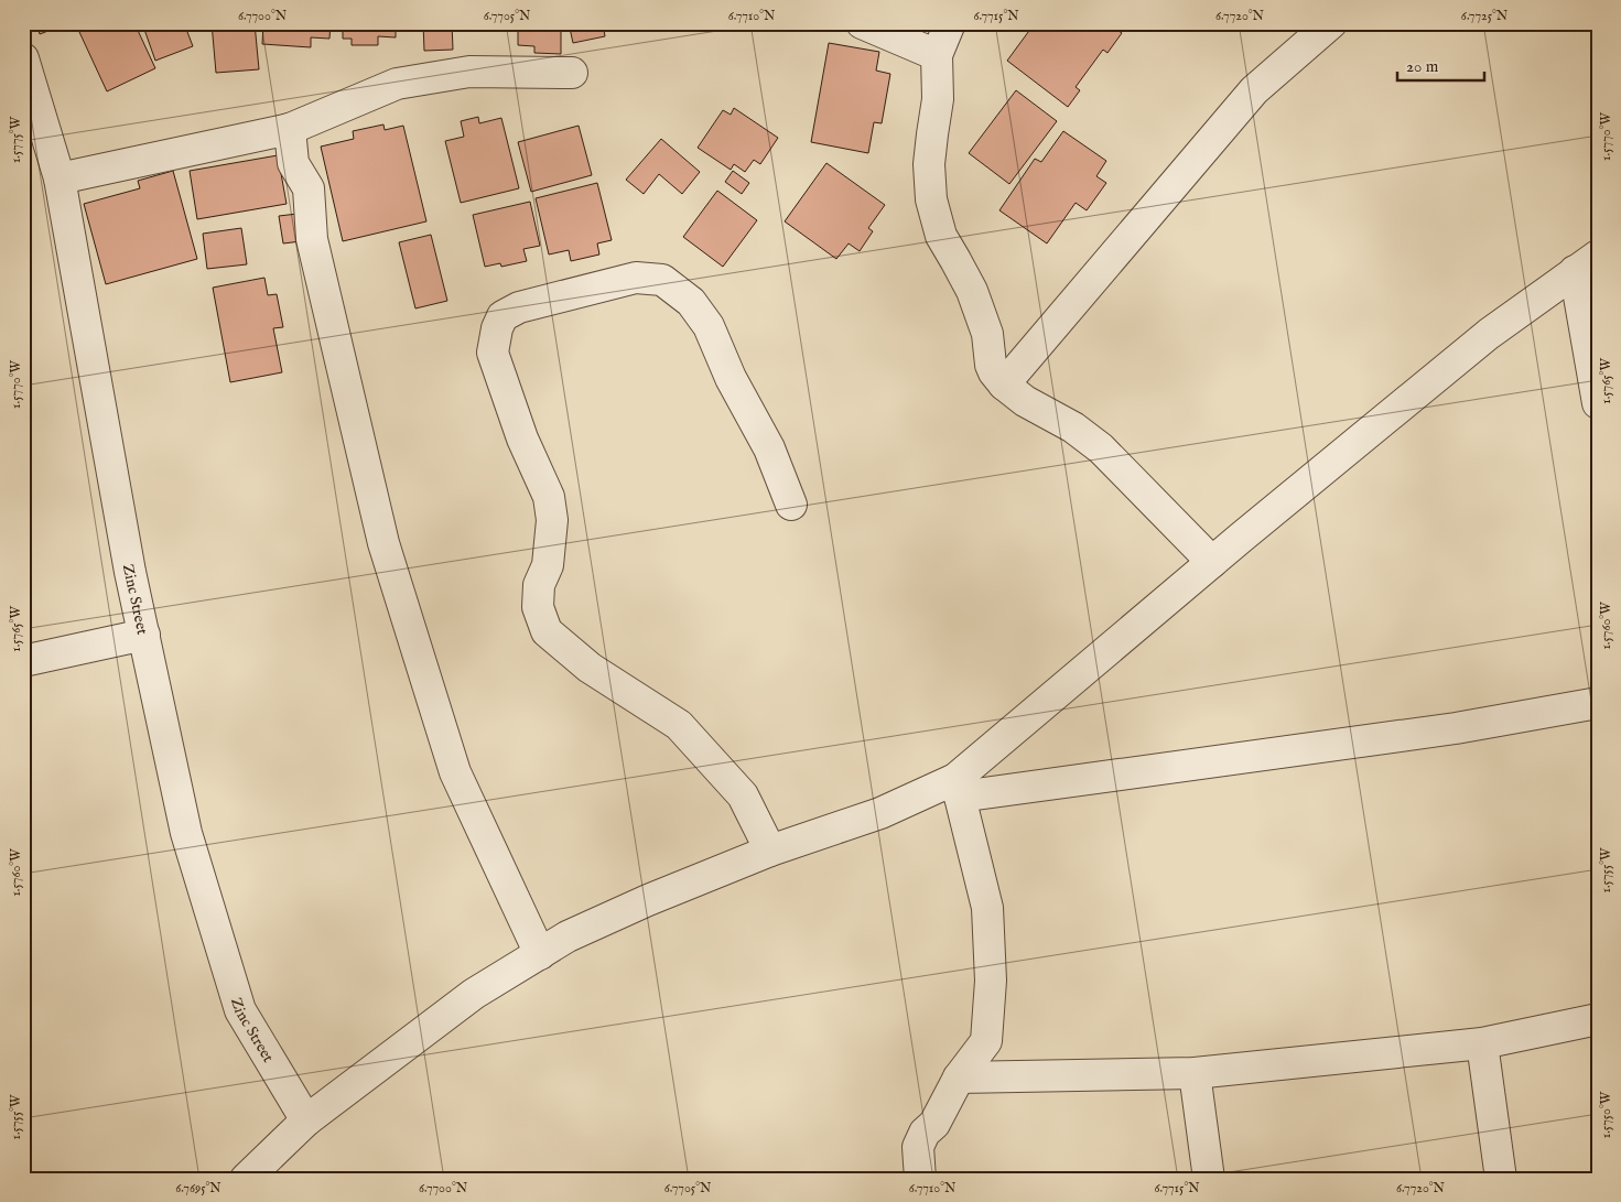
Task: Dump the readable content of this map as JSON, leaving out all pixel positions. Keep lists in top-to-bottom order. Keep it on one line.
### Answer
{"streets":{"street":["Zinc Street"]},"scale_bar":"20 m","coordinates":["6.7700°N","6.7705°N","6.7710°N","6.7715°N","6.7720°N","6.7725°N","1.5770°W","1.5775°W","1.5765°W","1.5760°W","1.5755°W","1.5750°W","6.7695°N"]}
